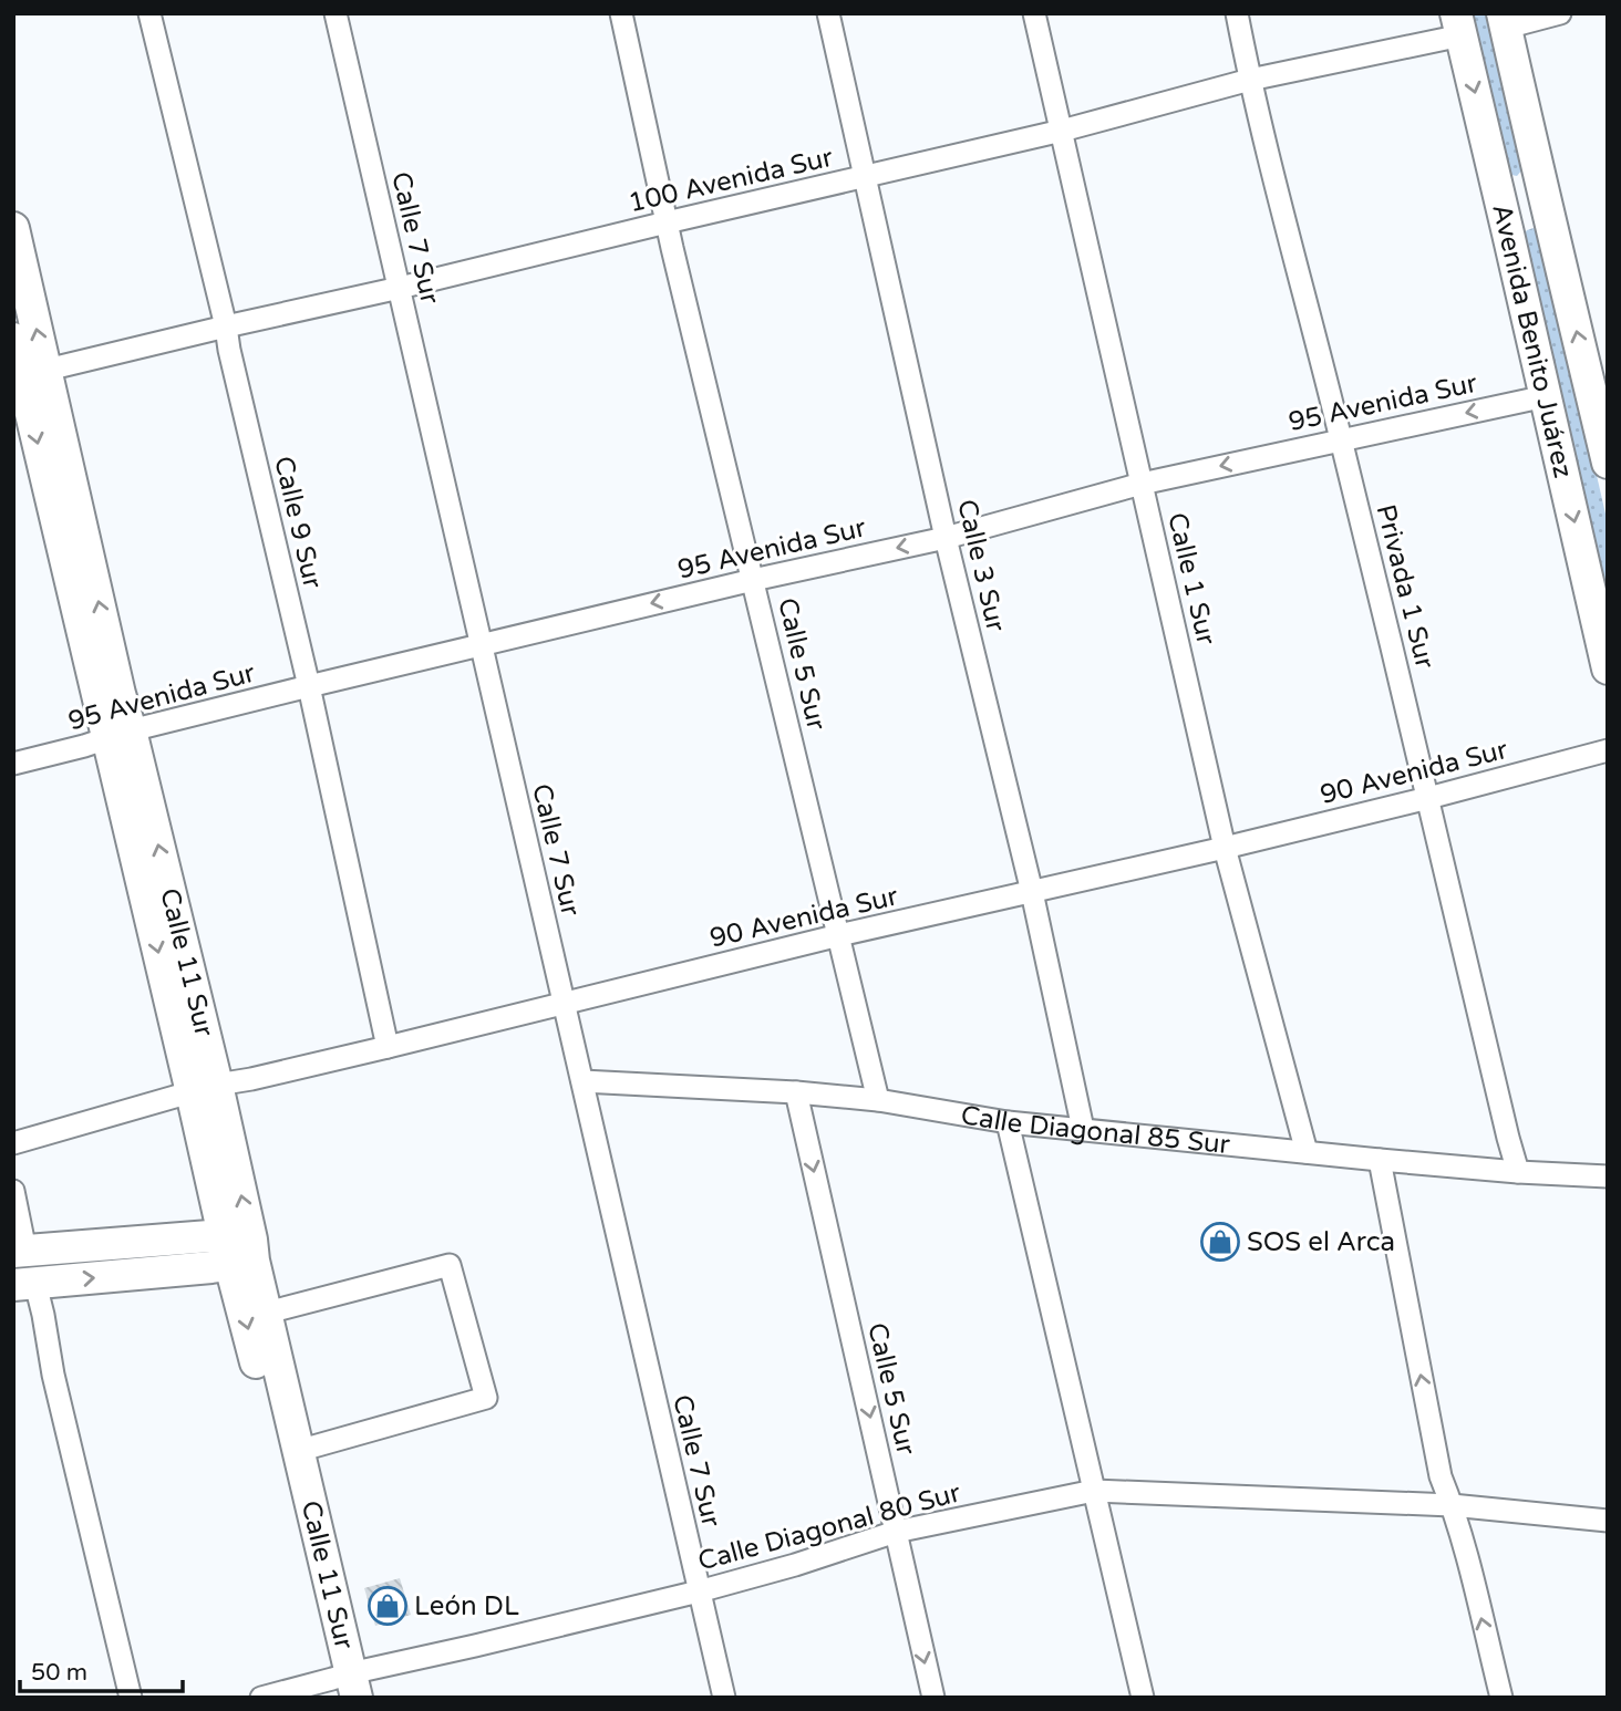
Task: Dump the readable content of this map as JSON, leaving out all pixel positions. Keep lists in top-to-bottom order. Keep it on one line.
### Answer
{"streets":{"main road":["Avenida Benito Juárez","Calle 11 Sur"],"street":["100 Avenida Sur","Calle 7 Sur","95 Avenida Sur","Calle 9 Sur","Calle 3 Sur","Calle 1 Sur","Privada 1 Sur","Calle 5 Sur","90 Avenida Sur","Calle Diagonal 85 Sur","Calle Diagonal 80 Sur"]},"crossings":[["100 Avenida Sur","Calle 7 Sur"],["100 Avenida Sur","Avenida Benito Juárez"],["100 Avenida Sur","Calle 9 Sur"],["100 Avenida Sur","Calle 3 Sur"],["100 Avenida Sur","Calle 1 Sur"],["100 Avenida Sur","Privada 1 Sur"],["100 Avenida Sur","Calle 5 Sur"],["100 Avenida Sur","Calle 11 Sur"],["Calle 7 Sur","95 Avenida Sur"],["Calle 7 Sur","90 Avenida Sur"],["Calle 7 Sur","Calle Diagonal 85 Sur"],["Calle 7 Sur","Calle Diagonal 80 Sur"],["Avenida Benito Juárez","95 Avenida Sur"],["95 Avenida Sur","Calle 9 Sur"],["95 Avenida Sur","Calle 3 Sur"],["95 Avenida Sur","Calle 1 Sur"],["95 Avenida Sur","Privada 1 Sur"],["95 Avenida Sur","Calle 5 Sur"],["95 Avenida Sur","Calle 11 Sur"],["Calle 9 Sur","90 Avenida Sur"],["Calle 3 Sur","90 Avenida Sur"],["Calle 3 Sur","Calle Diagonal 85 Sur"],["Calle 1 Sur","90 Avenida Sur"],["Calle 1 Sur","Calle Diagonal 85 Sur"],["Privada 1 Sur","90 Avenida Sur"],["Privada 1 Sur","Calle Diagonal 85 Sur"],["Calle 5 Sur","90 Avenida Sur"],["Calle 5 Sur","Calle Diagonal 85 Sur"],["Calle 5 Sur","Calle Diagonal 80 Sur"],["90 Avenida Sur","Calle 11 Sur"],["Calle 11 Sur","Calle Diagonal 80 Sur"]],"one_way":["95 Avenida Sur","Calle 5 Sur"],"places":{"shop":["SOS el Arca","León DL"]},"scale_bar":"50 m"}
